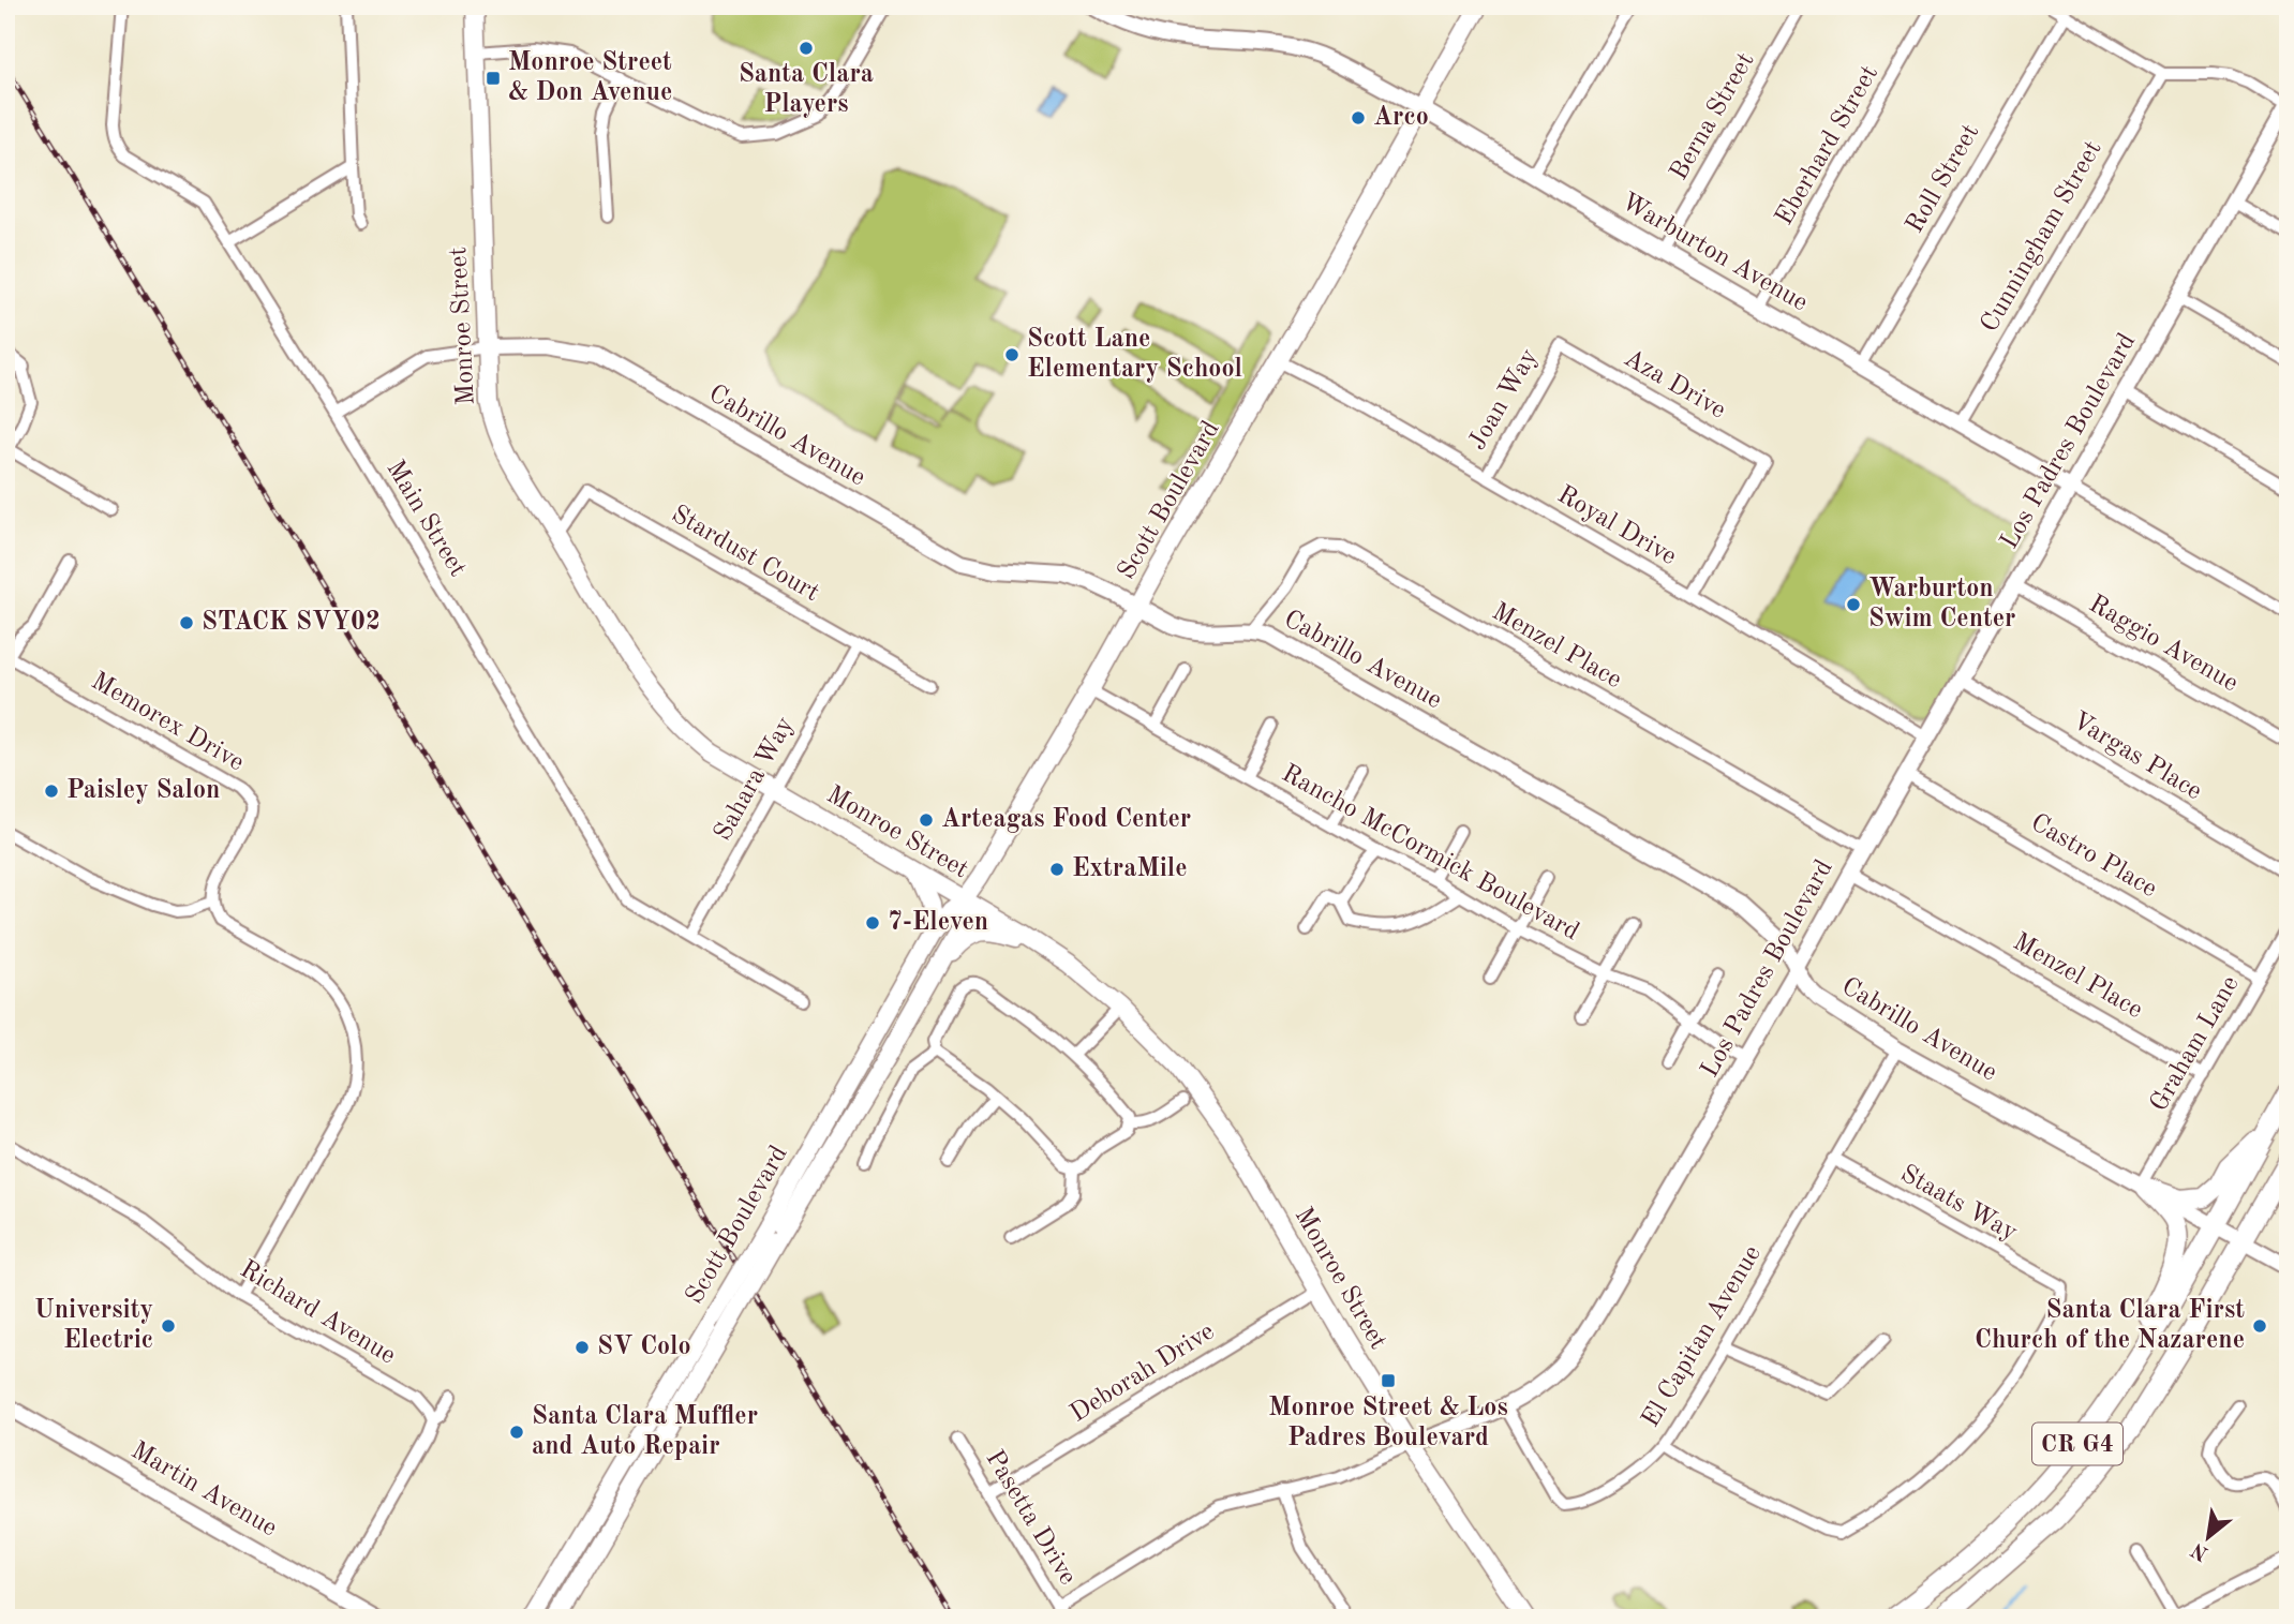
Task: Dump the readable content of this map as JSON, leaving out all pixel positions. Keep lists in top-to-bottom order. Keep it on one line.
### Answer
{"streets":{"highway":["CR G4"],"main road":["Monroe Street","Scott Boulevard"],"street":["Berna Street","Eberhard Street","Roll Street","Cunningham Street","Warburton Avenue","Aza Drive","Joan Way","Cabrillo Avenue","Los Padres Boulevard","Main Street","Royal Drive","Stardust Court","Raggio Avenue","Menzel Place","Memorex Drive","Vargas Place","Sahara Way","Rancho McCormick Boulevard","Castro Place","Graham Lane","Staats Way","Richard Avenue","El Capitan Avenue","Deborah Drive","Martin Avenue","Pasetta Drive"]},"crossings":[["Berna Street","Warburton Avenue"],["Eberhard Street","Warburton Avenue"],["Roll Street","Warburton Avenue"],["Cunningham Street","Warburton Avenue"],["Warburton Avenue","Los Padres Boulevard"],["Warburton Avenue","Scott Boulevard"],["Monroe Street","Cabrillo Avenue"],["Monroe Street","Los Padres Boulevard"],["Monroe Street","Scott Boulevard"],["Monroe Street","Stardust Court"],["Monroe Street","Sahara Way"],["Monroe Street","Deborah Drive"],["Aza Drive","Joan Way"],["Aza Drive","Royal Drive"],["Joan Way","Royal Drive"],["Cabrillo Avenue","Los Padres Boulevard"],["Cabrillo Avenue","Scott Boulevard"],["Cabrillo Avenue","Main Street"],["Cabrillo Avenue","Menzel Place"],["Cabrillo Avenue","Graham Lane"],["Cabrillo Avenue","El Capitan Avenue"],["Cabrillo Avenue","CR G4"],["Los Padres Boulevard","Royal Drive"],["Los Padres Boulevard","Raggio Avenue"],["Los Padres Boulevard","Menzel Place"],["Los Padres Boulevard","Vargas Place"],["Los Padres Boulevard","Rancho McCormick Boulevard"],["Los Padres Boulevard","Castro Place"],["Los Padres Boulevard","El Capitan Avenue"],["Los Padres Boulevard","Pasetta Drive"],["Scott Boulevard","Royal Drive"],["Scott Boulevard","Rancho McCormick Boulevard"],["Main Street","Sahara Way"],["Stardust Court","Sahara Way"],["Menzel Place","Graham Lane"],["Castro Place","Graham Lane"],["Staats Way","El Capitan Avenue"],["Deborah Drive","Pasetta Drive"]],"places":{"other":["Santa Clara Players","Arco","Scott Lane Elementary School","Warburton Swim Center","STACK SVY02","Paisley Salon","Arteagas Food Center","ExtraMile","7-Eleven","University Electric","Santa Clara First Church of the Nazarene","SV Colo","Santa Clara Muffler and Auto Repair"],"transit":["Monroe Street & Don Avenue","Monroe Street & Los Padres Boulevard"]},"north":"bottom left"}
